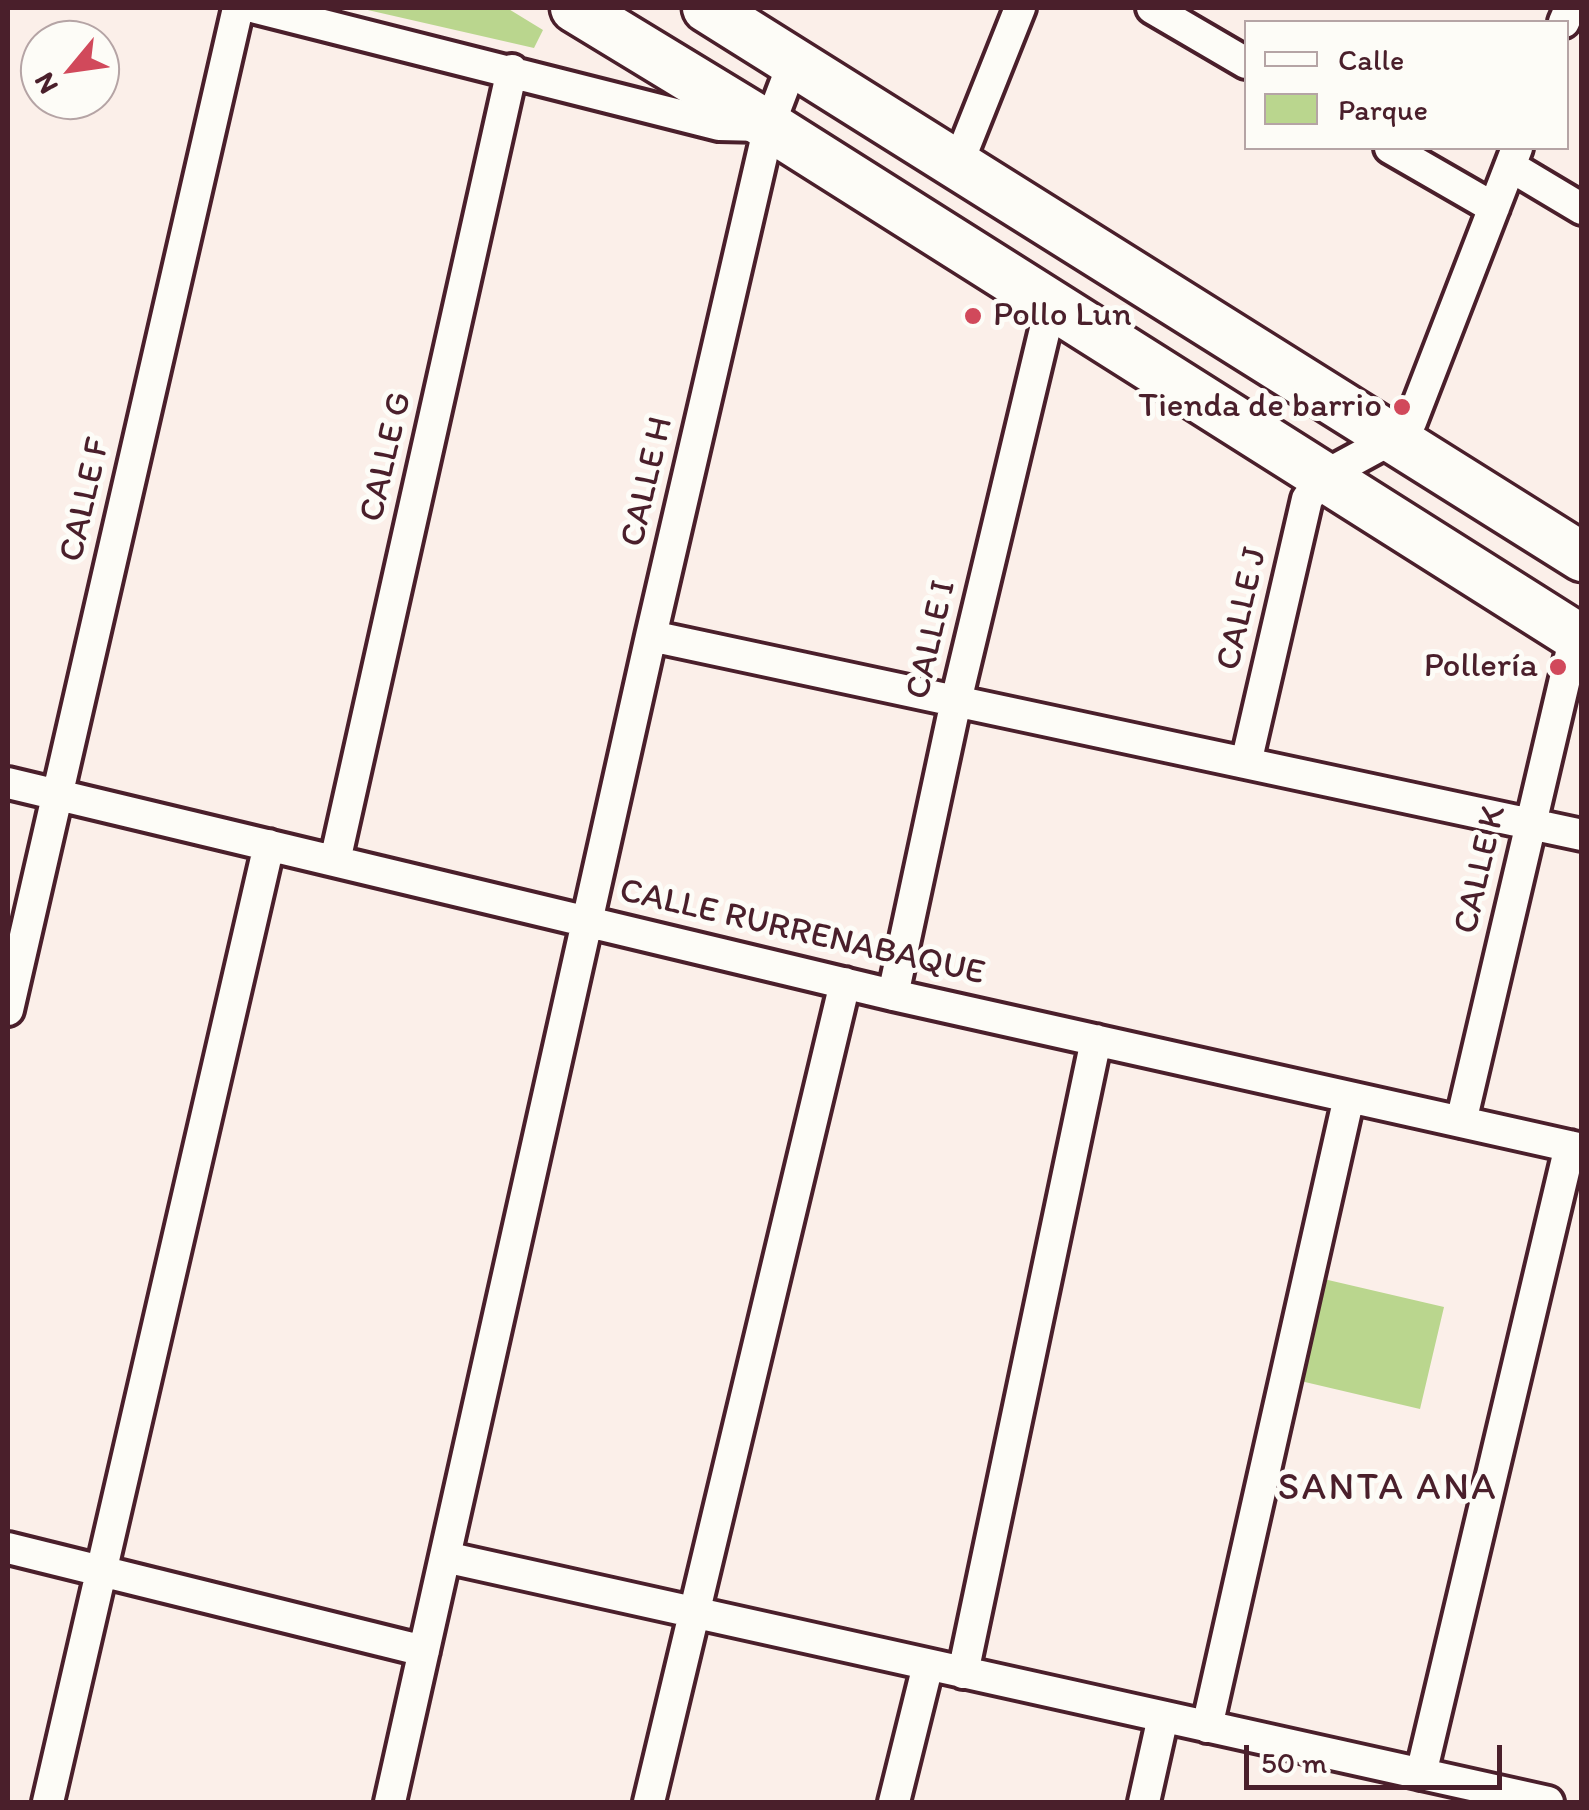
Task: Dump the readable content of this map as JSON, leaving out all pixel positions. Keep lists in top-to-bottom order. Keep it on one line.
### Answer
{"streets":{"street":["CALLE G","CALLE H","CALLE F","CALLE J","CALLE I","CALLE K","CALLE RURRENABAQUE"]},"crossings":[["CALLE G","CALLE RURRENABAQUE"],["CALLE H","CALLE RURRENABAQUE"],["CALLE F","CALLE RURRENABAQUE"],["CALLE I","CALLE RURRENABAQUE"],["CALLE K","CALLE RURRENABAQUE"]],"districts":["SANTA ANA"],"places":["Pollo Lun","Tienda de barrio","Pollería"],"legend":["Calle","Parque"],"scale_bar":"50 m","north":"bottom left"}
